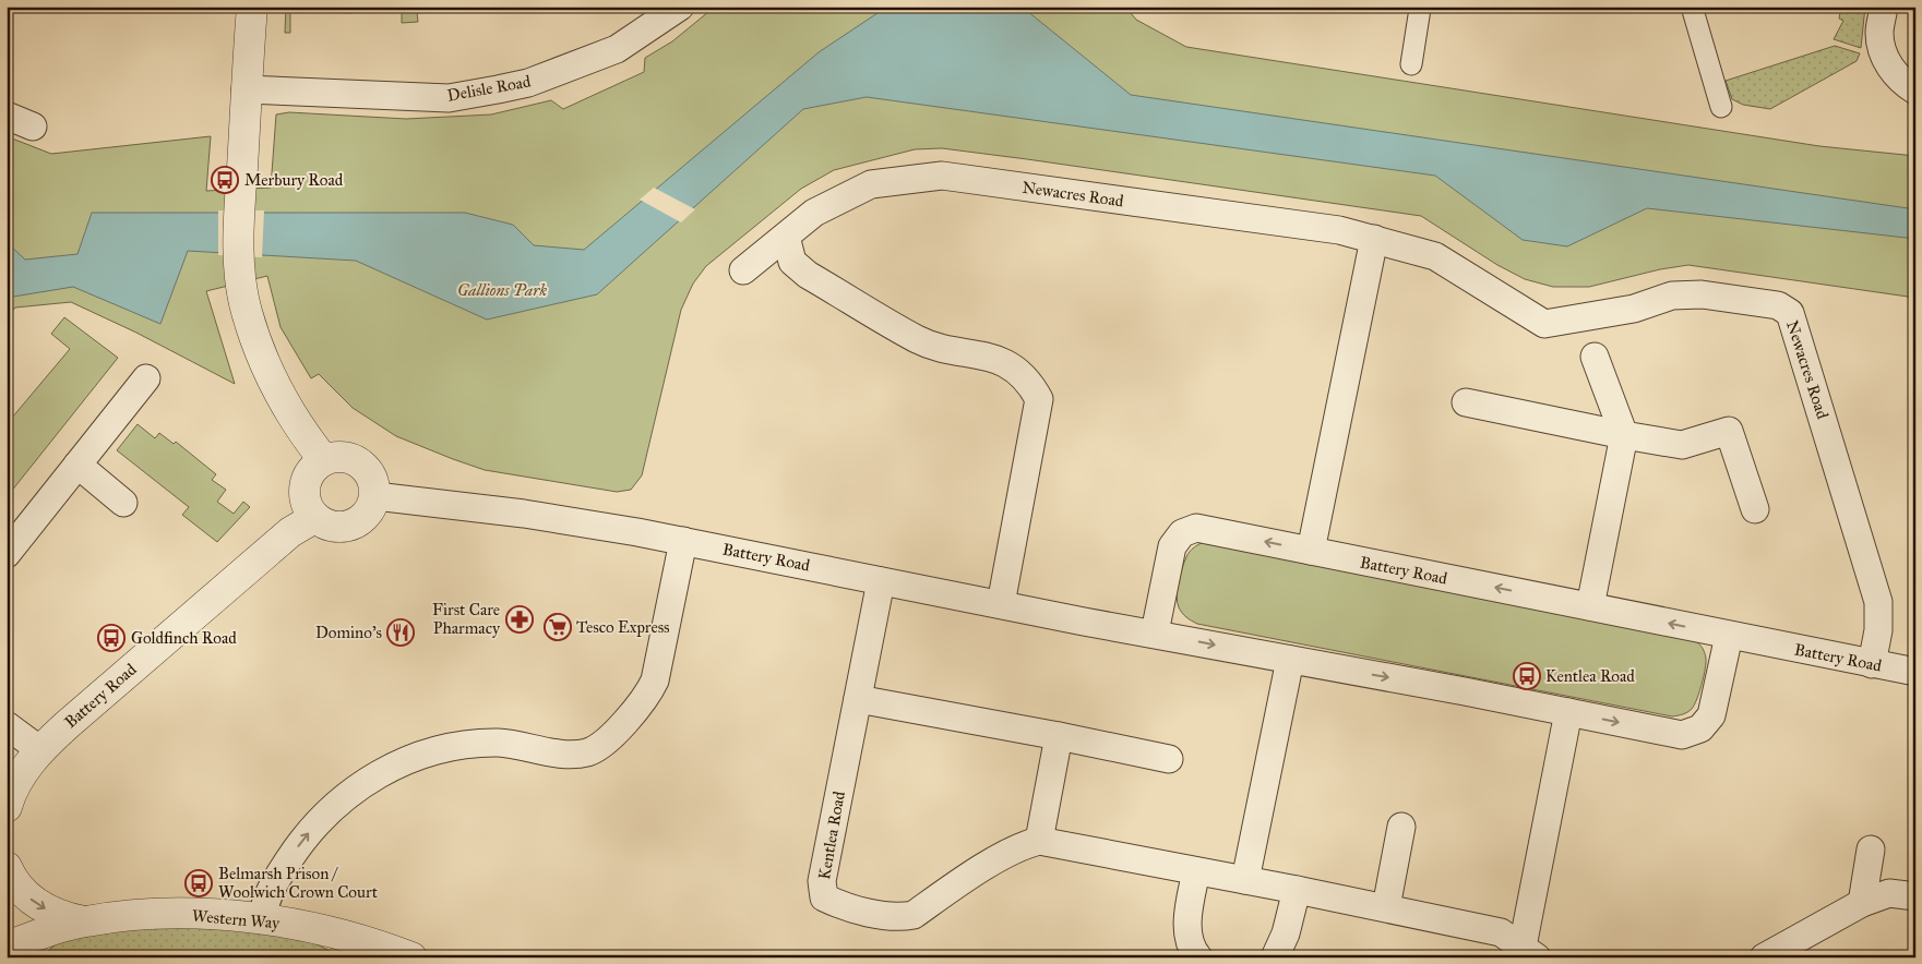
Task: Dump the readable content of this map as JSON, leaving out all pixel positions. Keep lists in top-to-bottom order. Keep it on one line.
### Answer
{"streets":{"street":["Delisle Road","Newacres Road","Battery Road","Kentlea Road","Western Way"]},"crossings":[["Newacres Road","Battery Road"],["Battery Road","Kentlea Road"]],"parks":["Gallions Park"],"places":{"bus stop":["Merbury Road","Goldfinch Road","Kentlea Road","Belmarsh Prison / Woolwich Crown Court"],"pharmacy":["First Care Pharmacy"],"supermarket":["Tesco Express"],"restaurant":["Domino's"]}}
